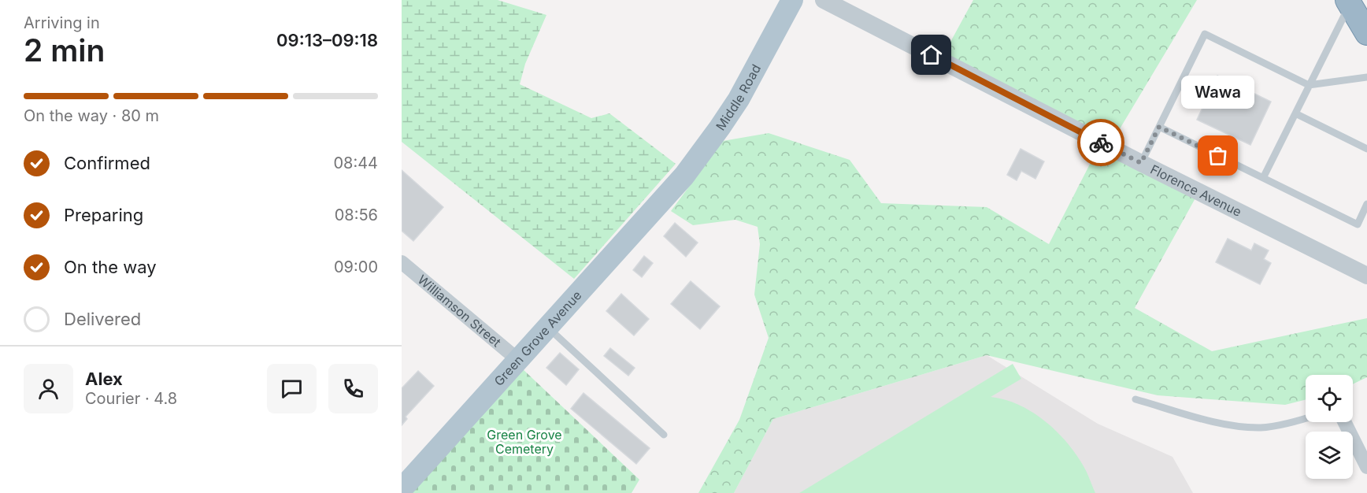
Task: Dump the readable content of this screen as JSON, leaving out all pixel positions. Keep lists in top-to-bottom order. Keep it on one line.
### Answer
{"streets":{"main road":["Middle Road","Green Grove Avenue"],"street":["Florence Avenue","Williamson Street"]},"crossings":[["Middle Road","Green Grove Avenue"],["Williamson Street","Green Grove Avenue"]],"parks":["Green Grove Cemetery"],"places":["Wawa"],"page":{"heading":["2 min","Arriving in","09:13–09:18"],"panel":["Alex","Courier · 4.8"],"bubble":"Wawa","bar":"On the way · 80 m","list":[["Confirmed","08:44"],["Preparing","08:56"],["On the way","09:00"],"Delivered"]}}
